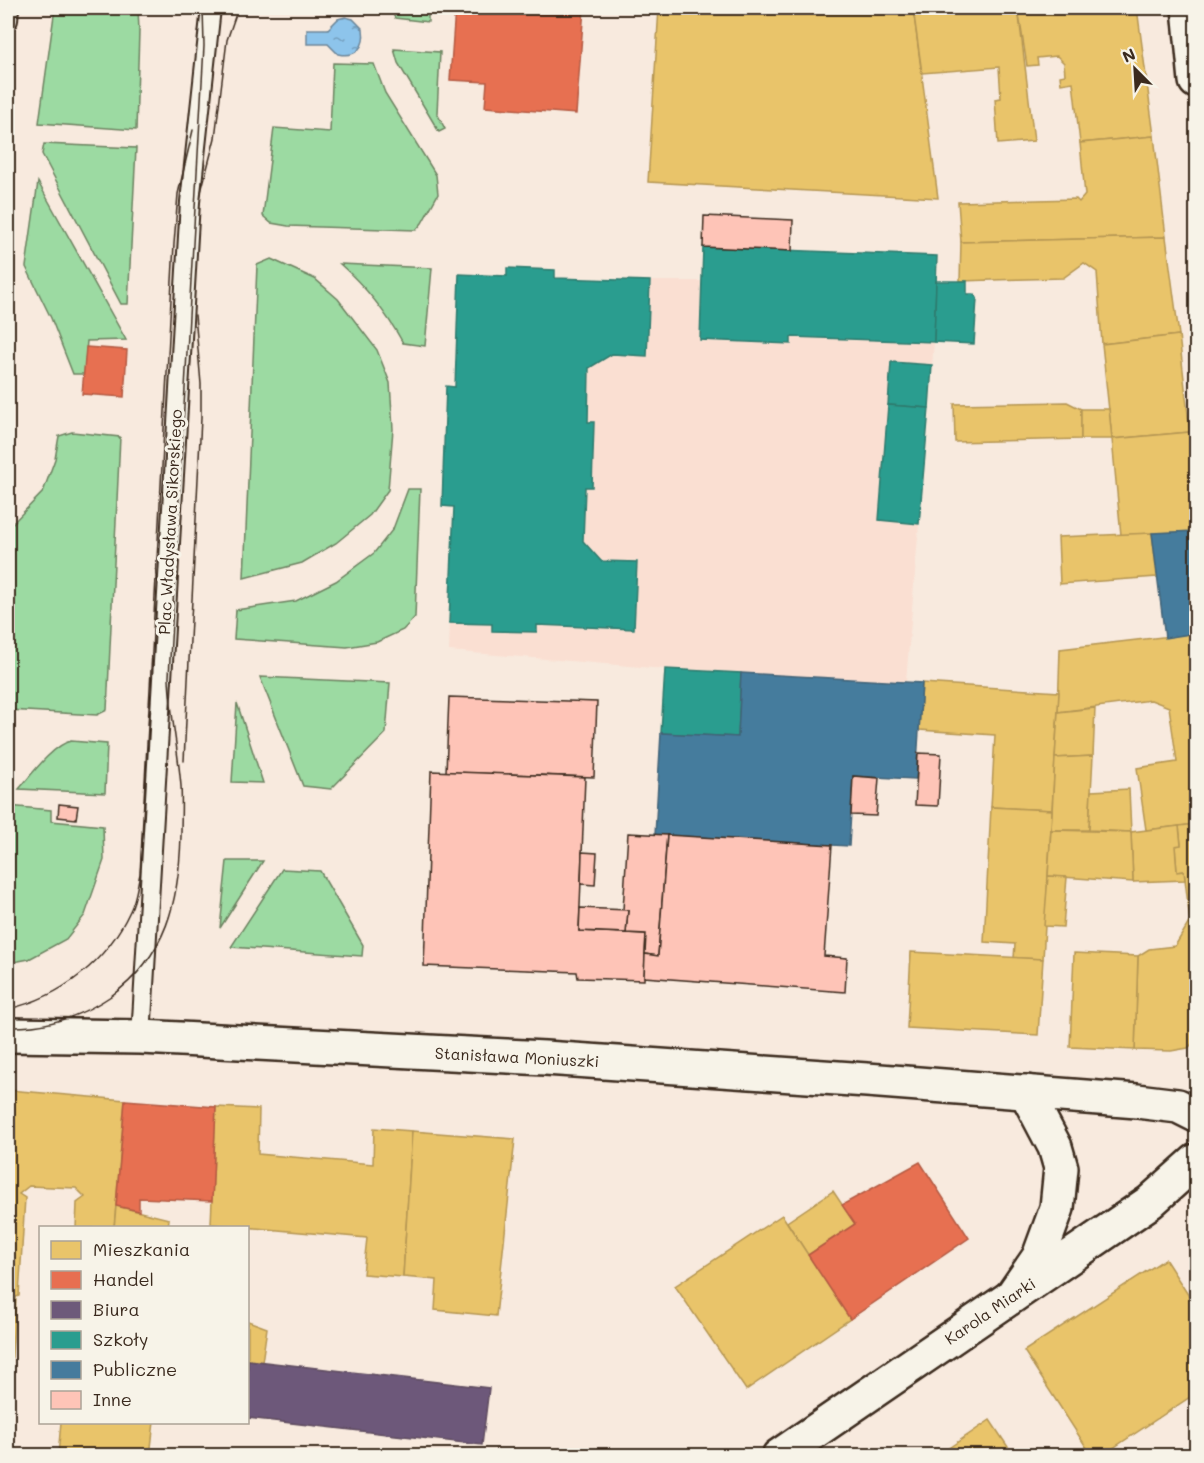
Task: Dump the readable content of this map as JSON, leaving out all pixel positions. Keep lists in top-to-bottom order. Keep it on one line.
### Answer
{"streets":{"street":["Stanisława Moniuszki","Karola Miarki"],"lane":["Plac Władysława Sikorskiego"]},"crossings":[["Plac Władysława Sikorskiego","Stanisława Moniuszki"]],"legend":["Mieszkania","Handel","Biura","Szkoły","Publiczne","Inne"],"north":"top left"}
